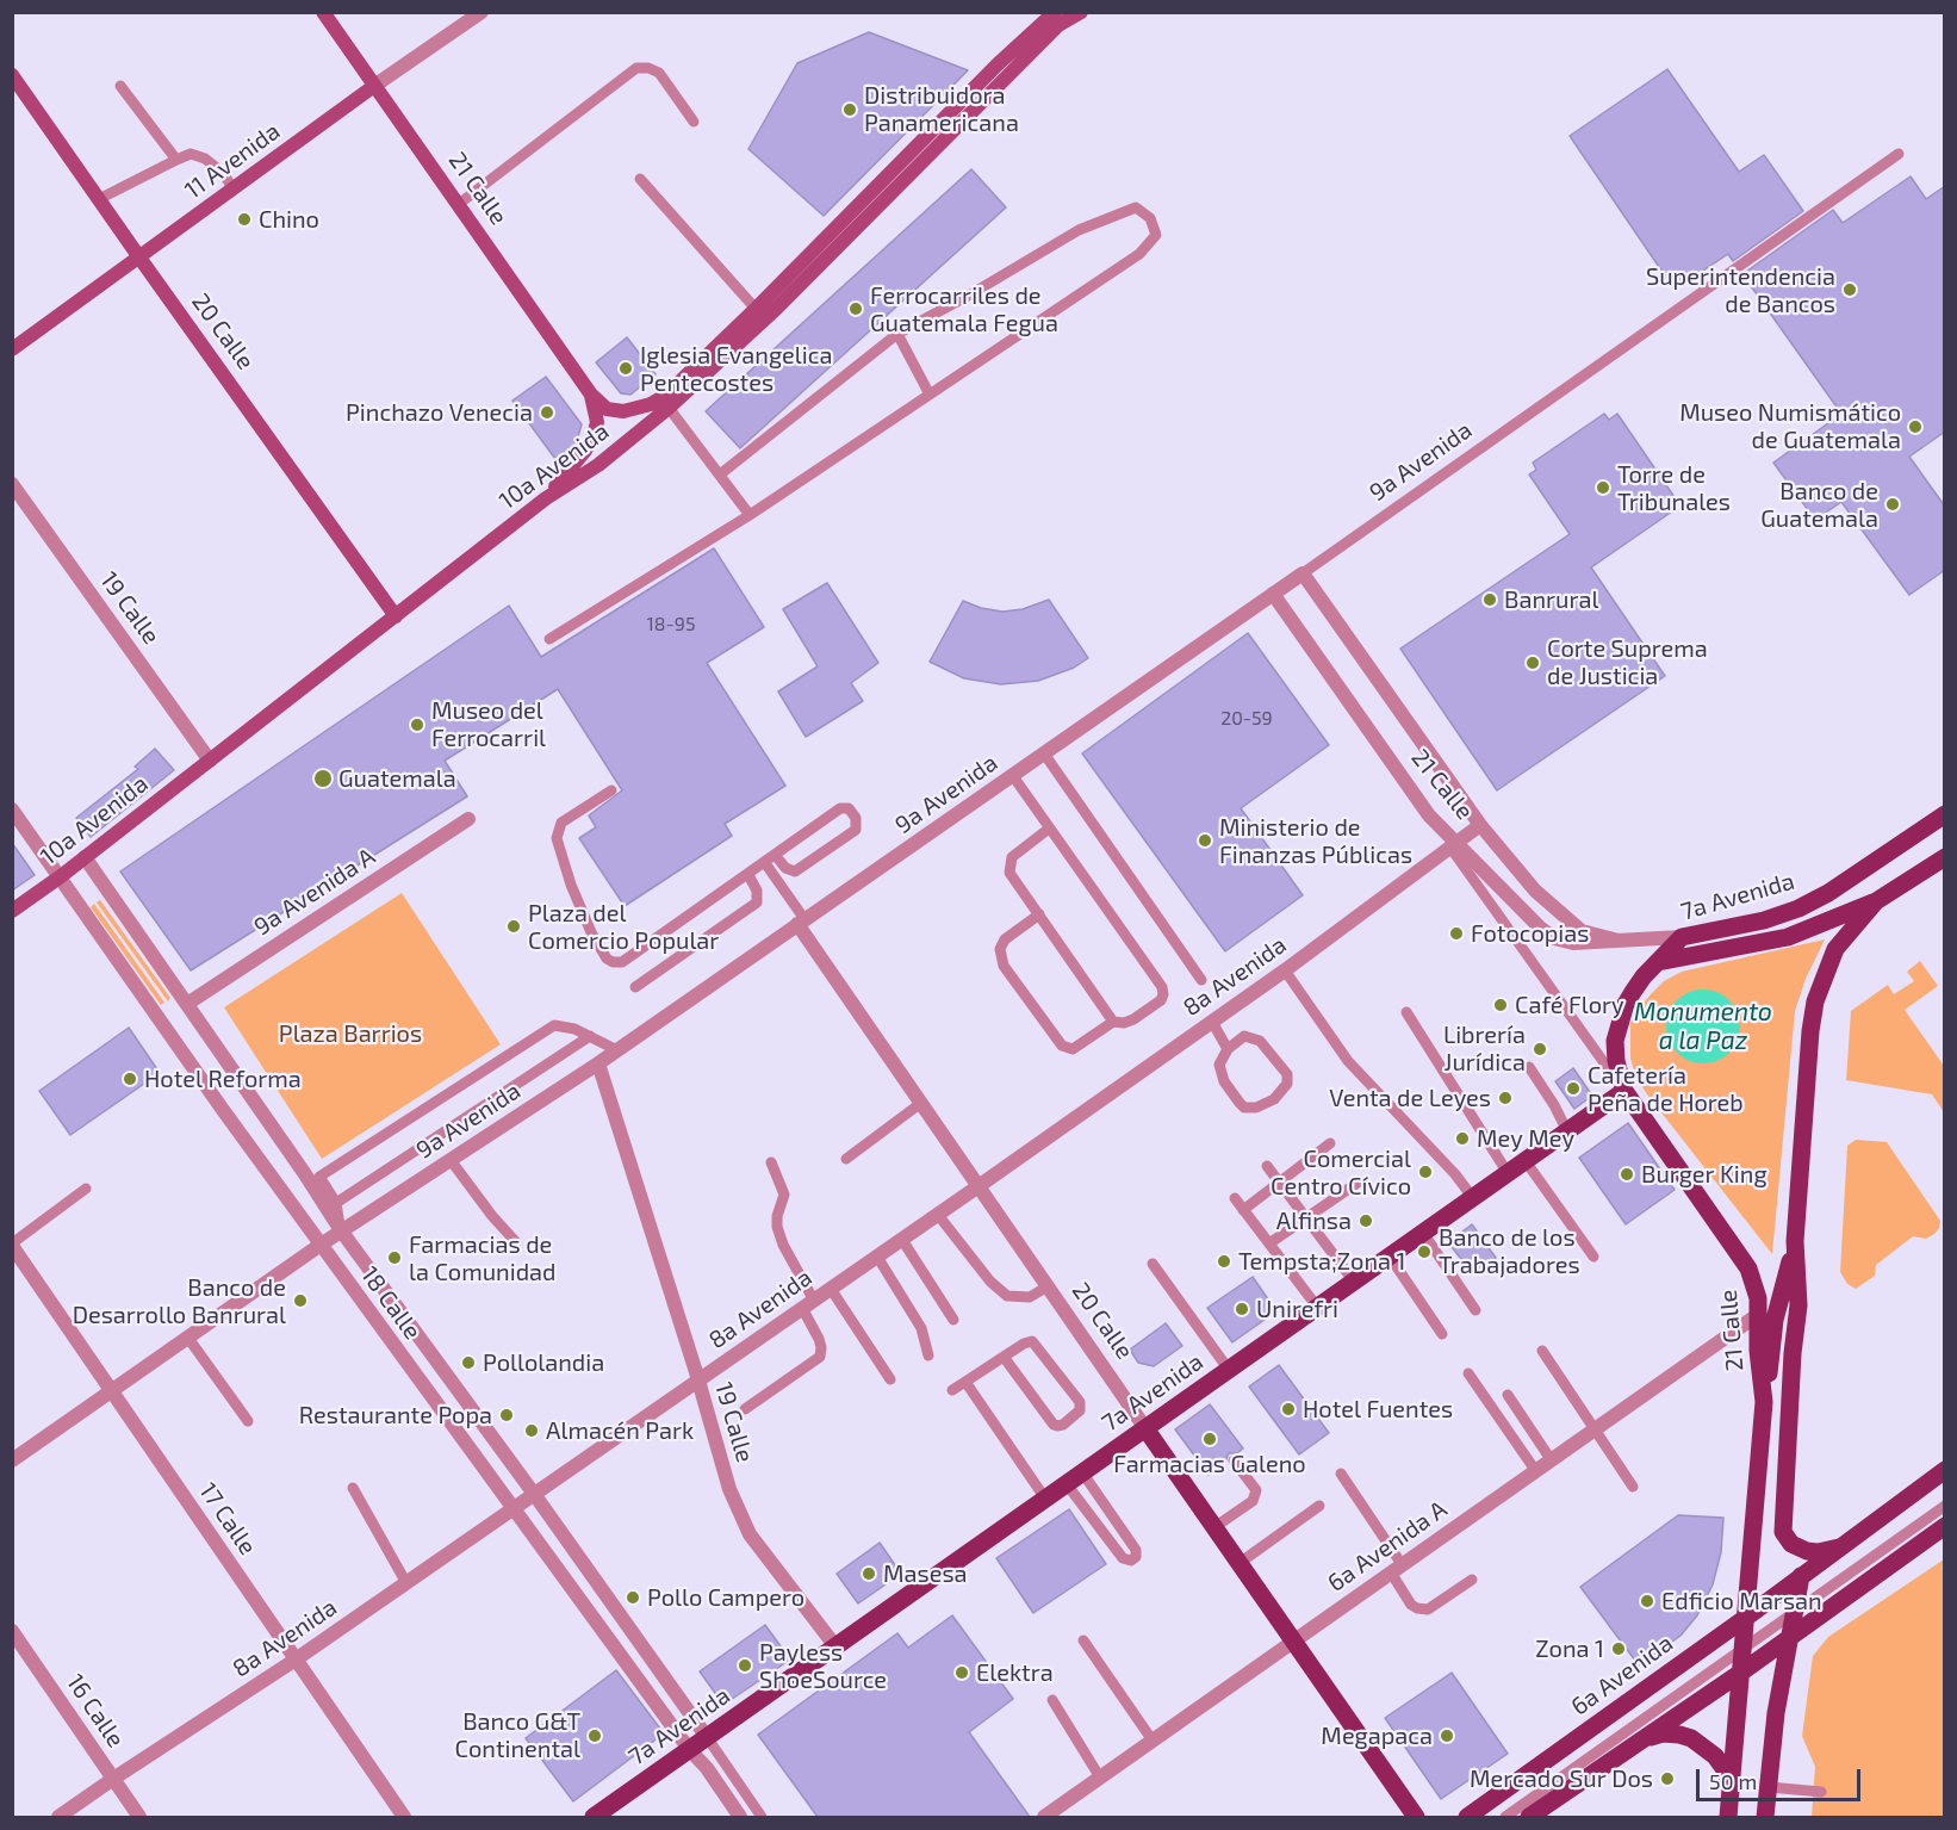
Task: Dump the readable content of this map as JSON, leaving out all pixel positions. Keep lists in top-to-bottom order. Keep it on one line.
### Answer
{"streets":{"main road":["11 Avenida","21 Calle","20 Calle","10a Avenida","7a Avenida","6a Avenida"],"street":["9a Avenida","19 Calle","9a Avenida A","8a Avenida","18 Calle","17 Calle","6a Avenida A","16 Calle"]},"crossings":[["11 Avenida","21 Calle"],["11 Avenida","20 Calle"],["21 Calle","9a Avenida"],["21 Calle","10a Avenida"],["21 Calle","7a Avenida"],["21 Calle","8a Avenida"],["21 Calle","6a Avenida A"],["21 Calle","6a Avenida"],["20 Calle","9a Avenida"],["20 Calle","10a Avenida"],["20 Calle","7a Avenida"],["20 Calle","8a Avenida"],["20 Calle","6a Avenida A"],["9a Avenida","19 Calle"],["9a Avenida","18 Calle"],["9a Avenida","17 Calle"],["10a Avenida","19 Calle"],["10a Avenida","18 Calle"],["19 Calle","7a Avenida"],["19 Calle","8a Avenida"],["9a Avenida A","18 Calle"],["7a Avenida","18 Calle"],["8a Avenida","18 Calle"],["8a Avenida","17 Calle"],["8a Avenida","16 Calle"]],"water":["Monumento a la Paz"],"parks":["Plaza Barrios"],"places":["Distribuidora Panamericana","Chino","Superintendencia de Bancos","Ferrocarriles de Guatemala Fegua","Iglesia Evangelica Pentecostes","Pinchazo Venecia","Museo Numismático de Guatemala","Torre de Tribunales","Banco de Guatemala","Banrural","Corte Suprema de Justicia","Museo del Ferrocarril","Guatemala","Ministerio de Finanzas Públicas","Plaza del Comercio Popular","Fotocopias","Café Flory","Librería Jurídica","Hotel Reforma","Cafetería Peña de Horeb","Venta de Leyes","Mey Mey","Comercial Centro Cívico","Burger King","Alfinsa","Banco de los Trabajadores","Farmacias de la Comunidad","Tempsta;Zona 1","Banco de Desarrollo Banrural","Unirefri","Pollolandia","Hotel Fuentes","Restaurante Popa","Almacén Park","Farmacias Galeno","Masesa","Pollo Campero","Edficio Marsan","Zona 1","Payless ShoeSource","Elektra","Banco G&T Continental","Megapaca","Mercado Sur Dos"],"house_numbers":["18-95","20-59"],"scale_bar":"50 m"}
